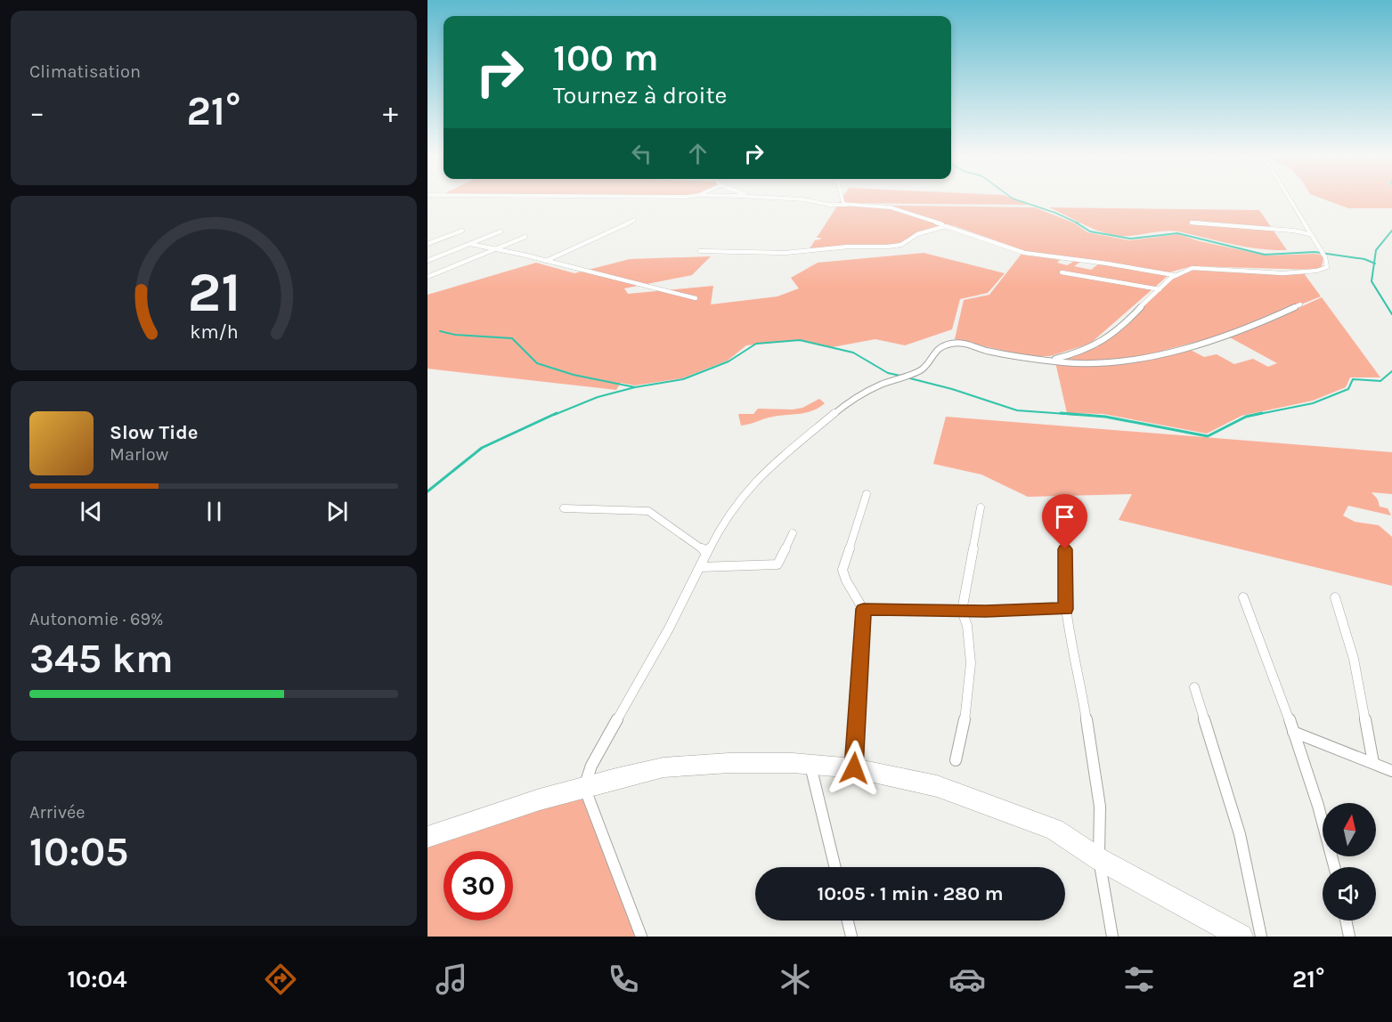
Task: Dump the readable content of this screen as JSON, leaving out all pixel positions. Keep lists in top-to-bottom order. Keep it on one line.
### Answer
{"north":"top","page":{"tile":["Climatisation",["Autonomie · 69%","345 km"],["Arrivée","10:05"]],"turn":["100 m","Tournez à droite"],"heat":["−","21°","+"],"song":["Slow Tide","Marlow"],"limit":"30","trip":"10:05 · 1 min · 280 m","tabs":["10:04","21°"],"gauge":["21","km/h"]}}
